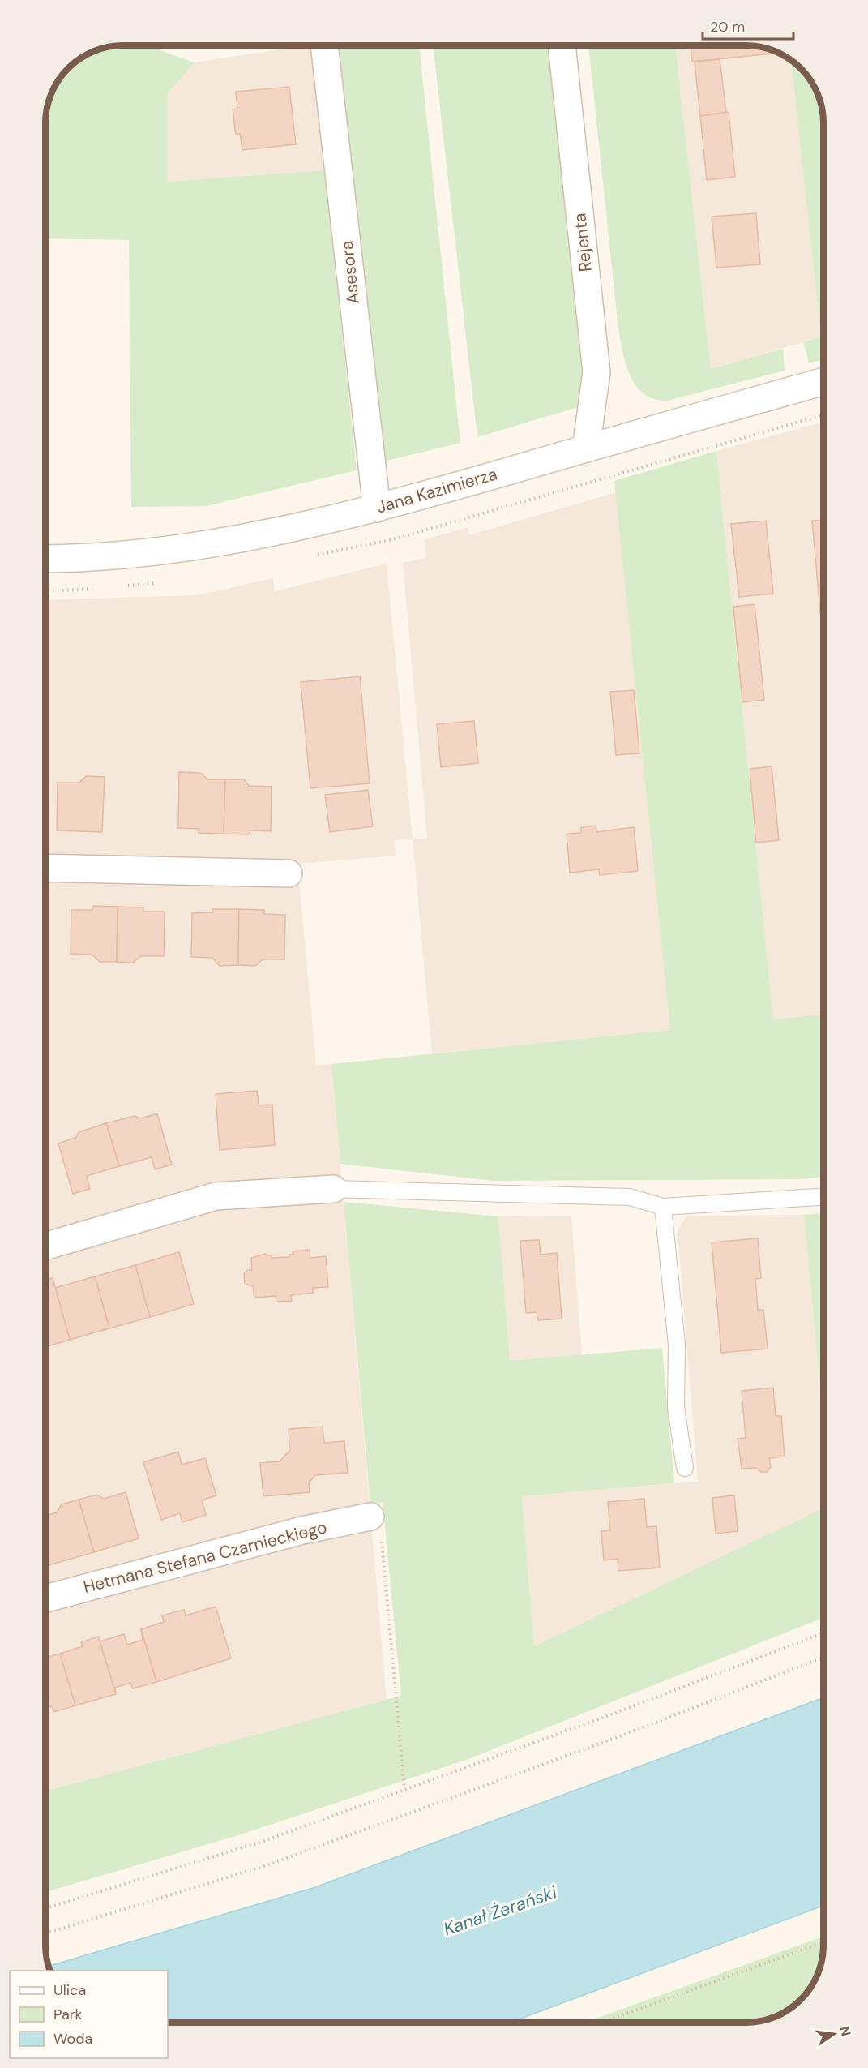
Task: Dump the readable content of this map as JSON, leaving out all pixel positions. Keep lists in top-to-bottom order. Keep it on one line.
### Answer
{"streets":{"street":["Rejenta","Asesora","Jana Kazimierza","Hetmana Stefana Czarnieckiego"]},"crossings":[["Rejenta","Jana Kazimierza"],["Asesora","Jana Kazimierza"]],"water":["Kanał Żerański"],"legend":["Ulica","Park","Woda"],"scale_bar":"20 m","north":"right"}
